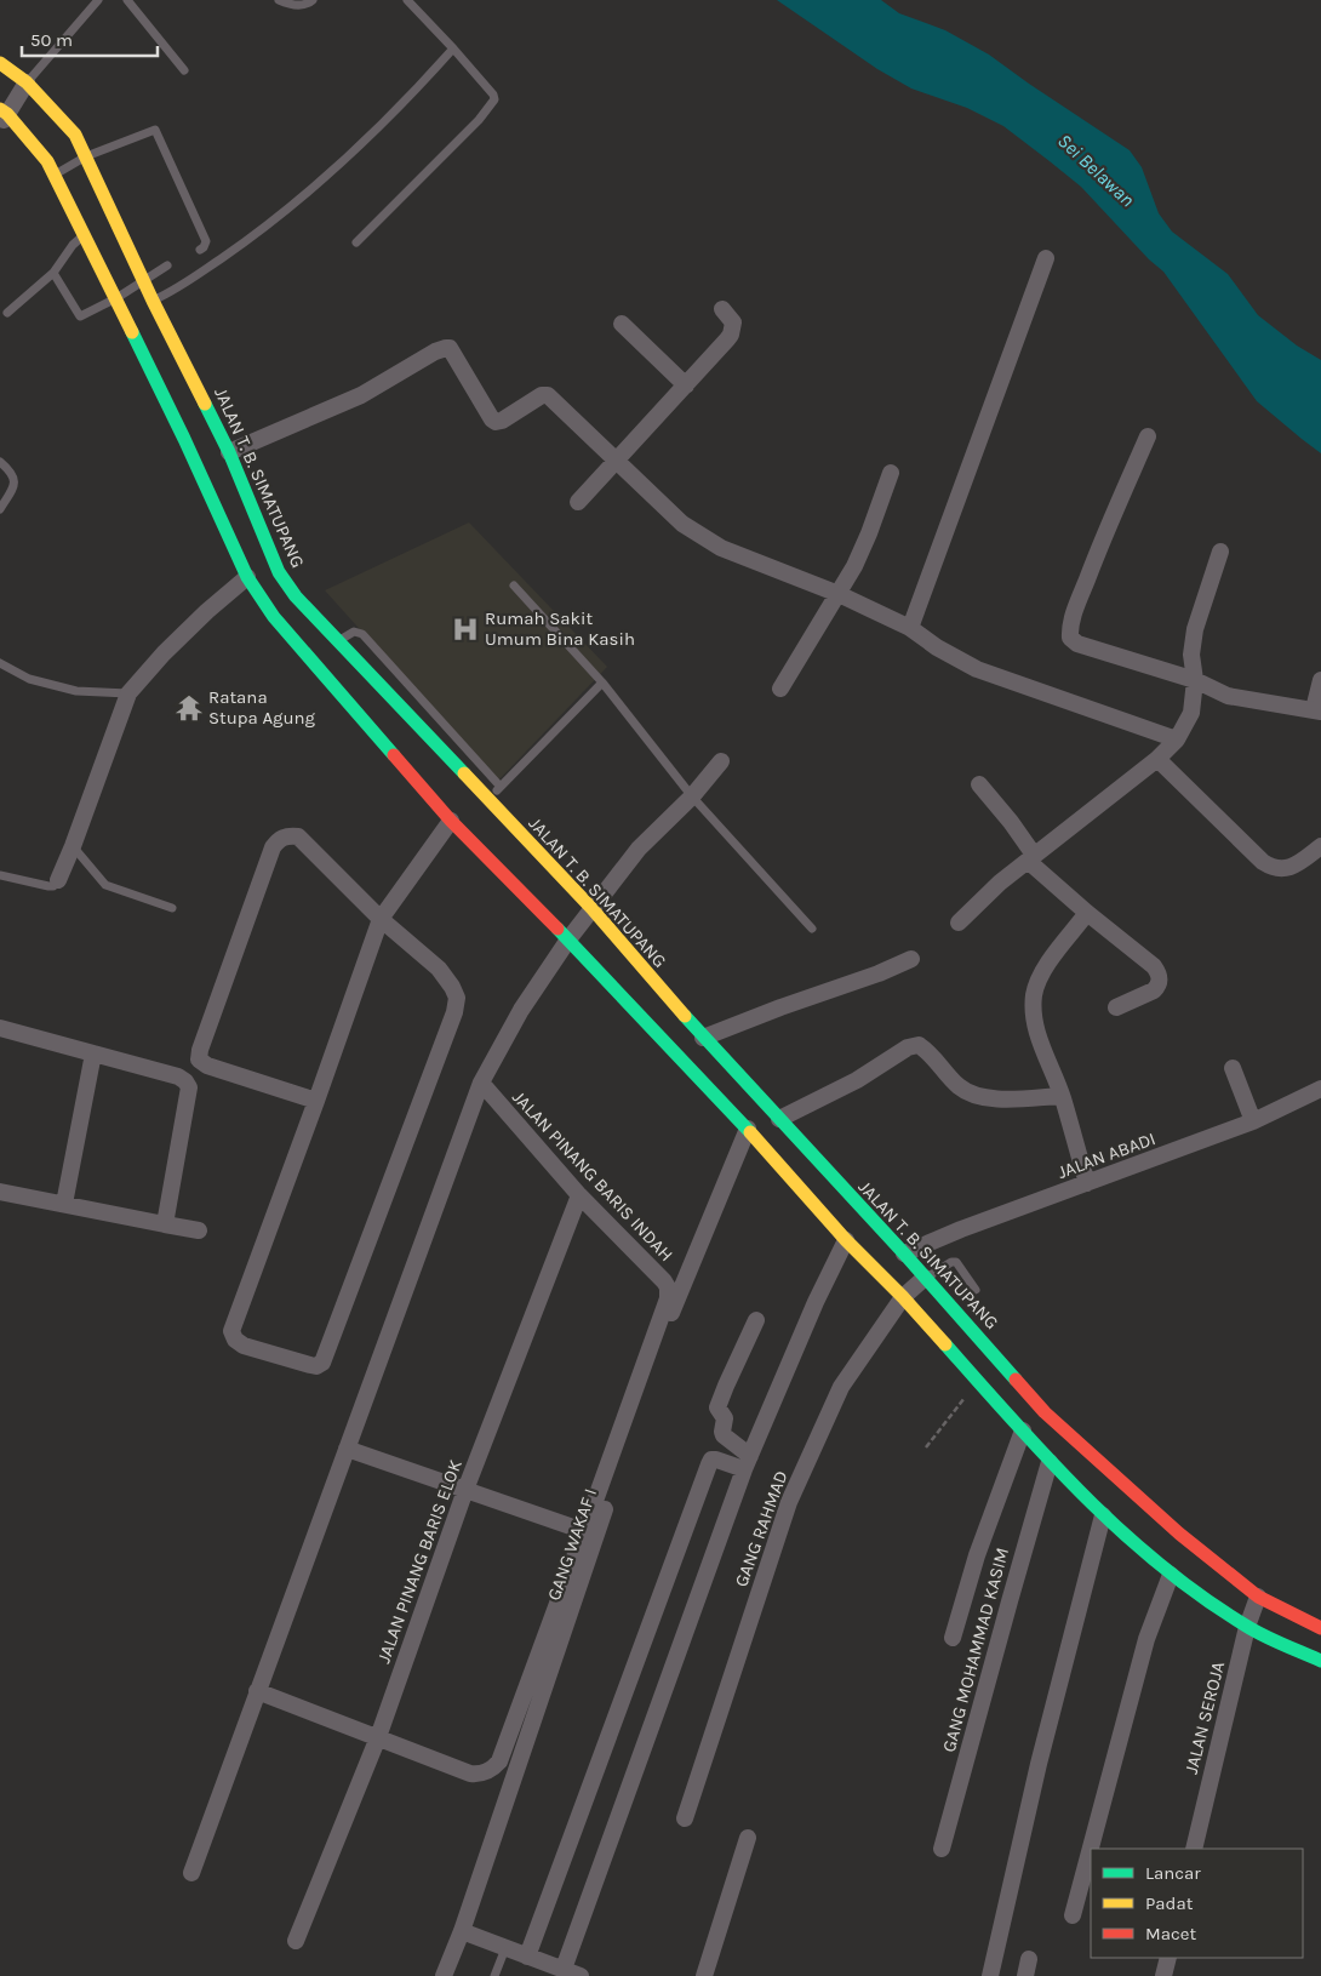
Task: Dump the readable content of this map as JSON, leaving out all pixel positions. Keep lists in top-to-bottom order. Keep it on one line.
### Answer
{"streets":{"main road":["JALAN T. B. SIMATUPANG"],"street":["JALAN ABADI","JALAN PINANG BARIS INDAH","GANG RAHMAD","GANG WAKAF I","JALAN PINANG BARIS ELOK","GANG MOHAMMAD KASIM","JALAN SEROJA"]},"crossings":[["JALAN T. B. SIMATUPANG","JALAN ABADI"],["JALAN T. B. SIMATUPANG","GANG RAHMAD"],["JALAN T. B. SIMATUPANG","GANG WAKAF I"],["JALAN T. B. SIMATUPANG","GANG MOHAMMAD KASIM"],["JALAN T. B. SIMATUPANG","JALAN SEROJA"],["JALAN PINANG BARIS INDAH","JALAN PINANG BARIS ELOK"]],"water":["Sei Belawan"],"places":{"hospital":["Rumah Sakit Umum Bina Kasih"],"temple":["Ratana Stupa Agung"]},"legend":["Lancar","Padat","Macet"],"scale_bar":"50 m"}
